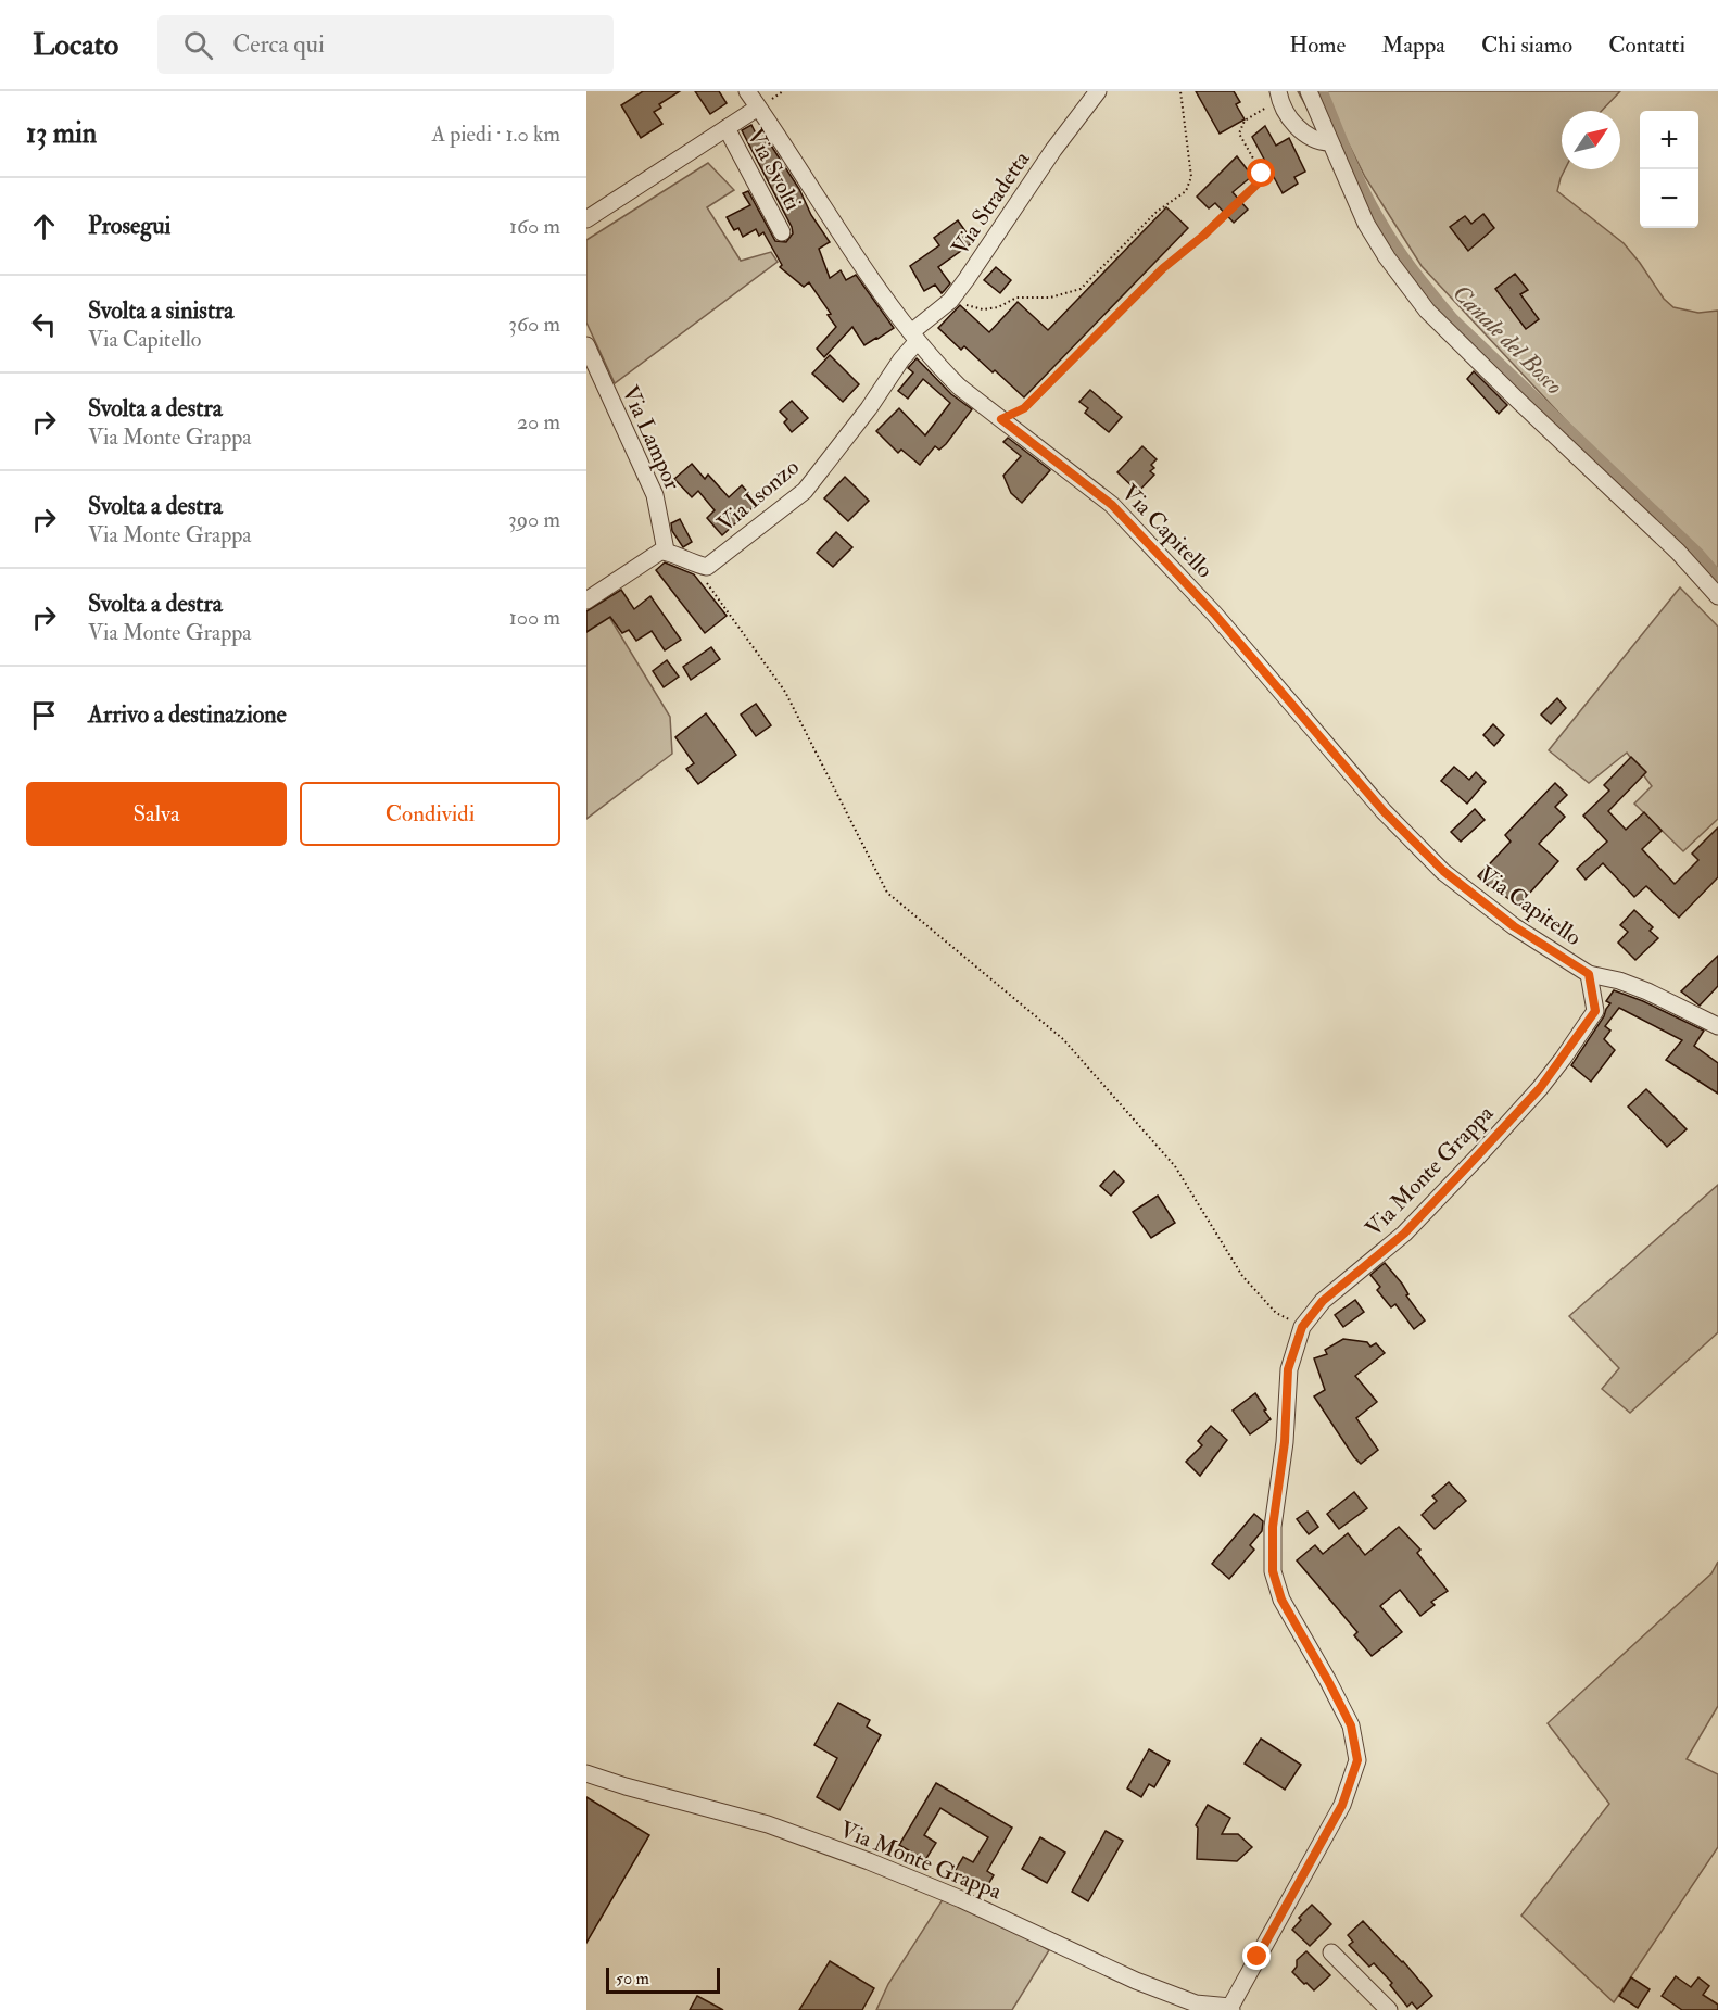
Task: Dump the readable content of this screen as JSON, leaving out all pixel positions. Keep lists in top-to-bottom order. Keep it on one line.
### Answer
{"streets":{"street":["Via Svolti","Via Stradetta","Via Lampor","Via Isonzo","Via Capitello","Via Monte Grappa"]},"crossings":[["Via Svolti","Via Capitello"],["Via Stradetta","Via Isonzo"],["Via Stradetta","Via Capitello"],["Via Isonzo","Via Capitello"],["Via Capitello","Via Monte Grappa"]],"water":["Canale del Bosco"],"scale_bar":"50 m","north":"top right","page":{"header":"Locato","search":"Cerca qui","nav":["Home","Mappa","Chi siamo","Contatti"],"heading":["13 min","A piedi · 1.0 km"],"map_buttons":["+","−"],"list":[["Prosegui","160 m"],["Svolta a sinistra","Via Capitello","360 m"],["Svolta a destra","Via Monte Grappa","20 m"],["Svolta a destra","Via Monte Grappa","390 m"],["Svolta a destra","Via Monte Grappa","100 m"],"Arrivo a destinazione"],"buttons":["Salva","Condividi"],"scale":"50 m"}}
